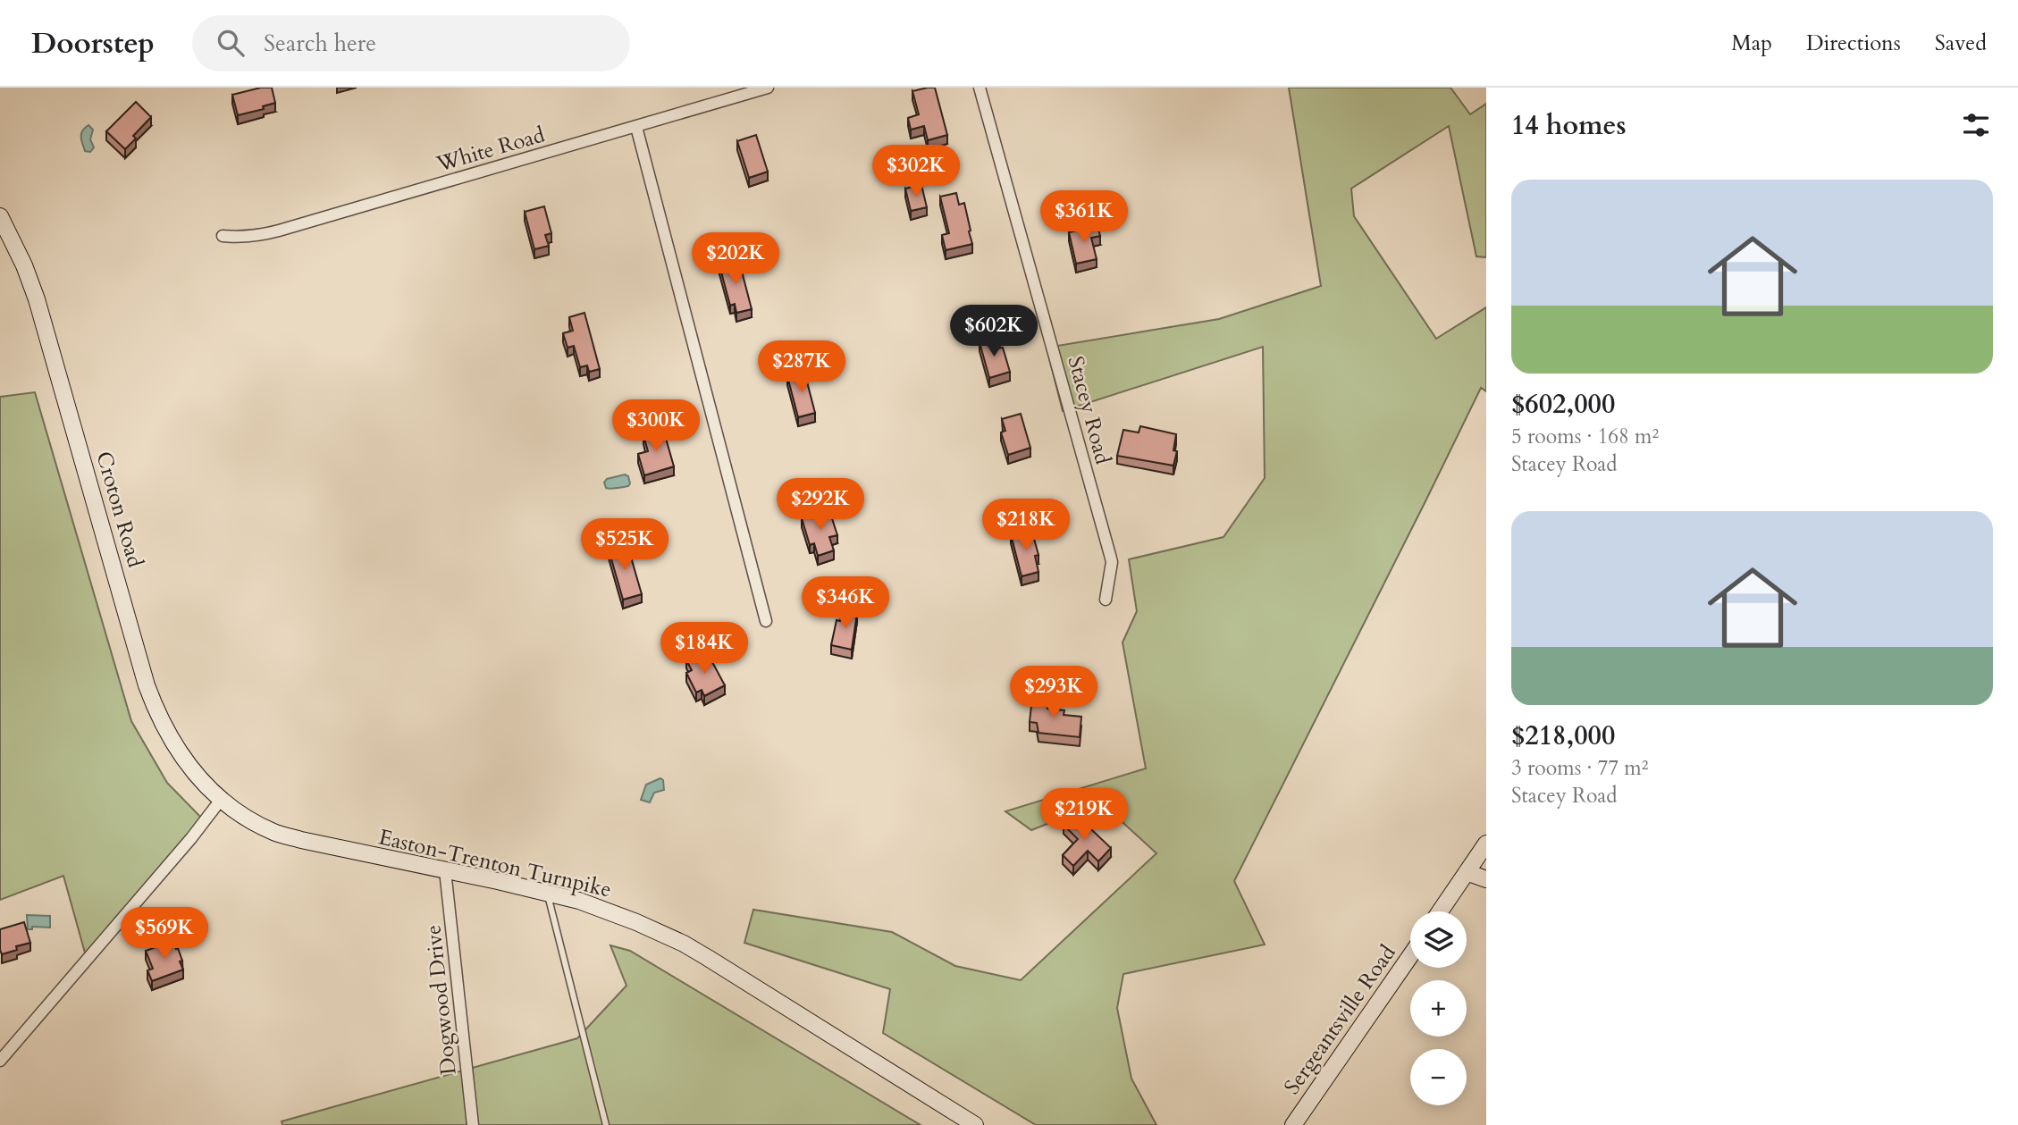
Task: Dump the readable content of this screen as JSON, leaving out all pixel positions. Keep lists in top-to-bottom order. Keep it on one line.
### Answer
{"streets":{"main road":["Croton Road","Easton-Trenton Turnpike","Sergeantsville Road"],"street":["White Road","Stacey Road","Dogwood Drive"]},"crossings":[["Croton Road","Easton-Trenton Turnpike"],["Easton-Trenton Turnpike","Dogwood Drive"]],"page":{"header":"Doorstep","search":"Search here","nav":["Map","Directions","Saved"],"heading":"14 homes","price":["$302K","$361K","$202K","$602K","$287K","$300K","$292K","$218K","$525K","$346K","$184K","$293K","$219K","$569K"],"list":[{"name":"$602,000","note":"5 rooms · 168 m² · Stacey Road"},{"name":"$218,000","note":"3 rooms · 77 m² · Stacey Road"}],"map_buttons":["+","−"]}}
